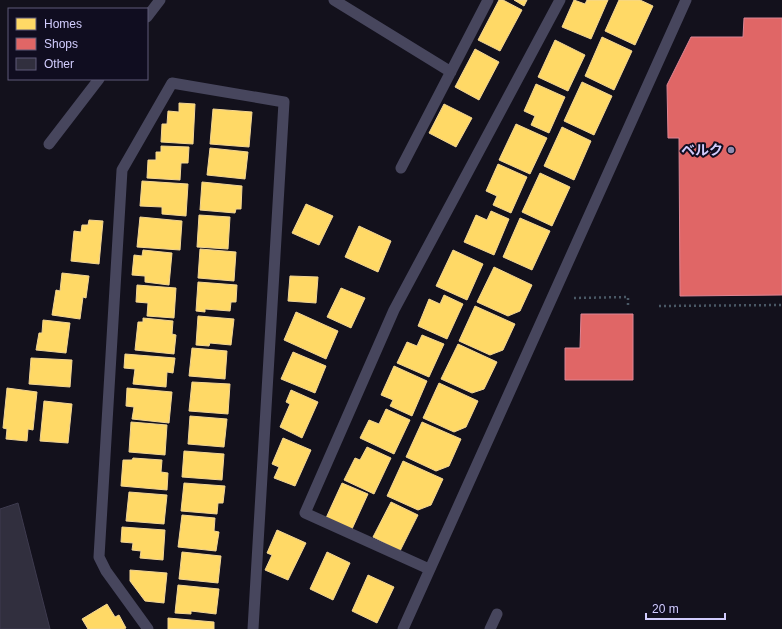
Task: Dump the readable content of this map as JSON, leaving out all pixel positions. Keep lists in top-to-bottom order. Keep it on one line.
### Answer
{"places":["ベルク"],"legend":["Homes","Shops","Other"],"scale_bar":"20 m"}
